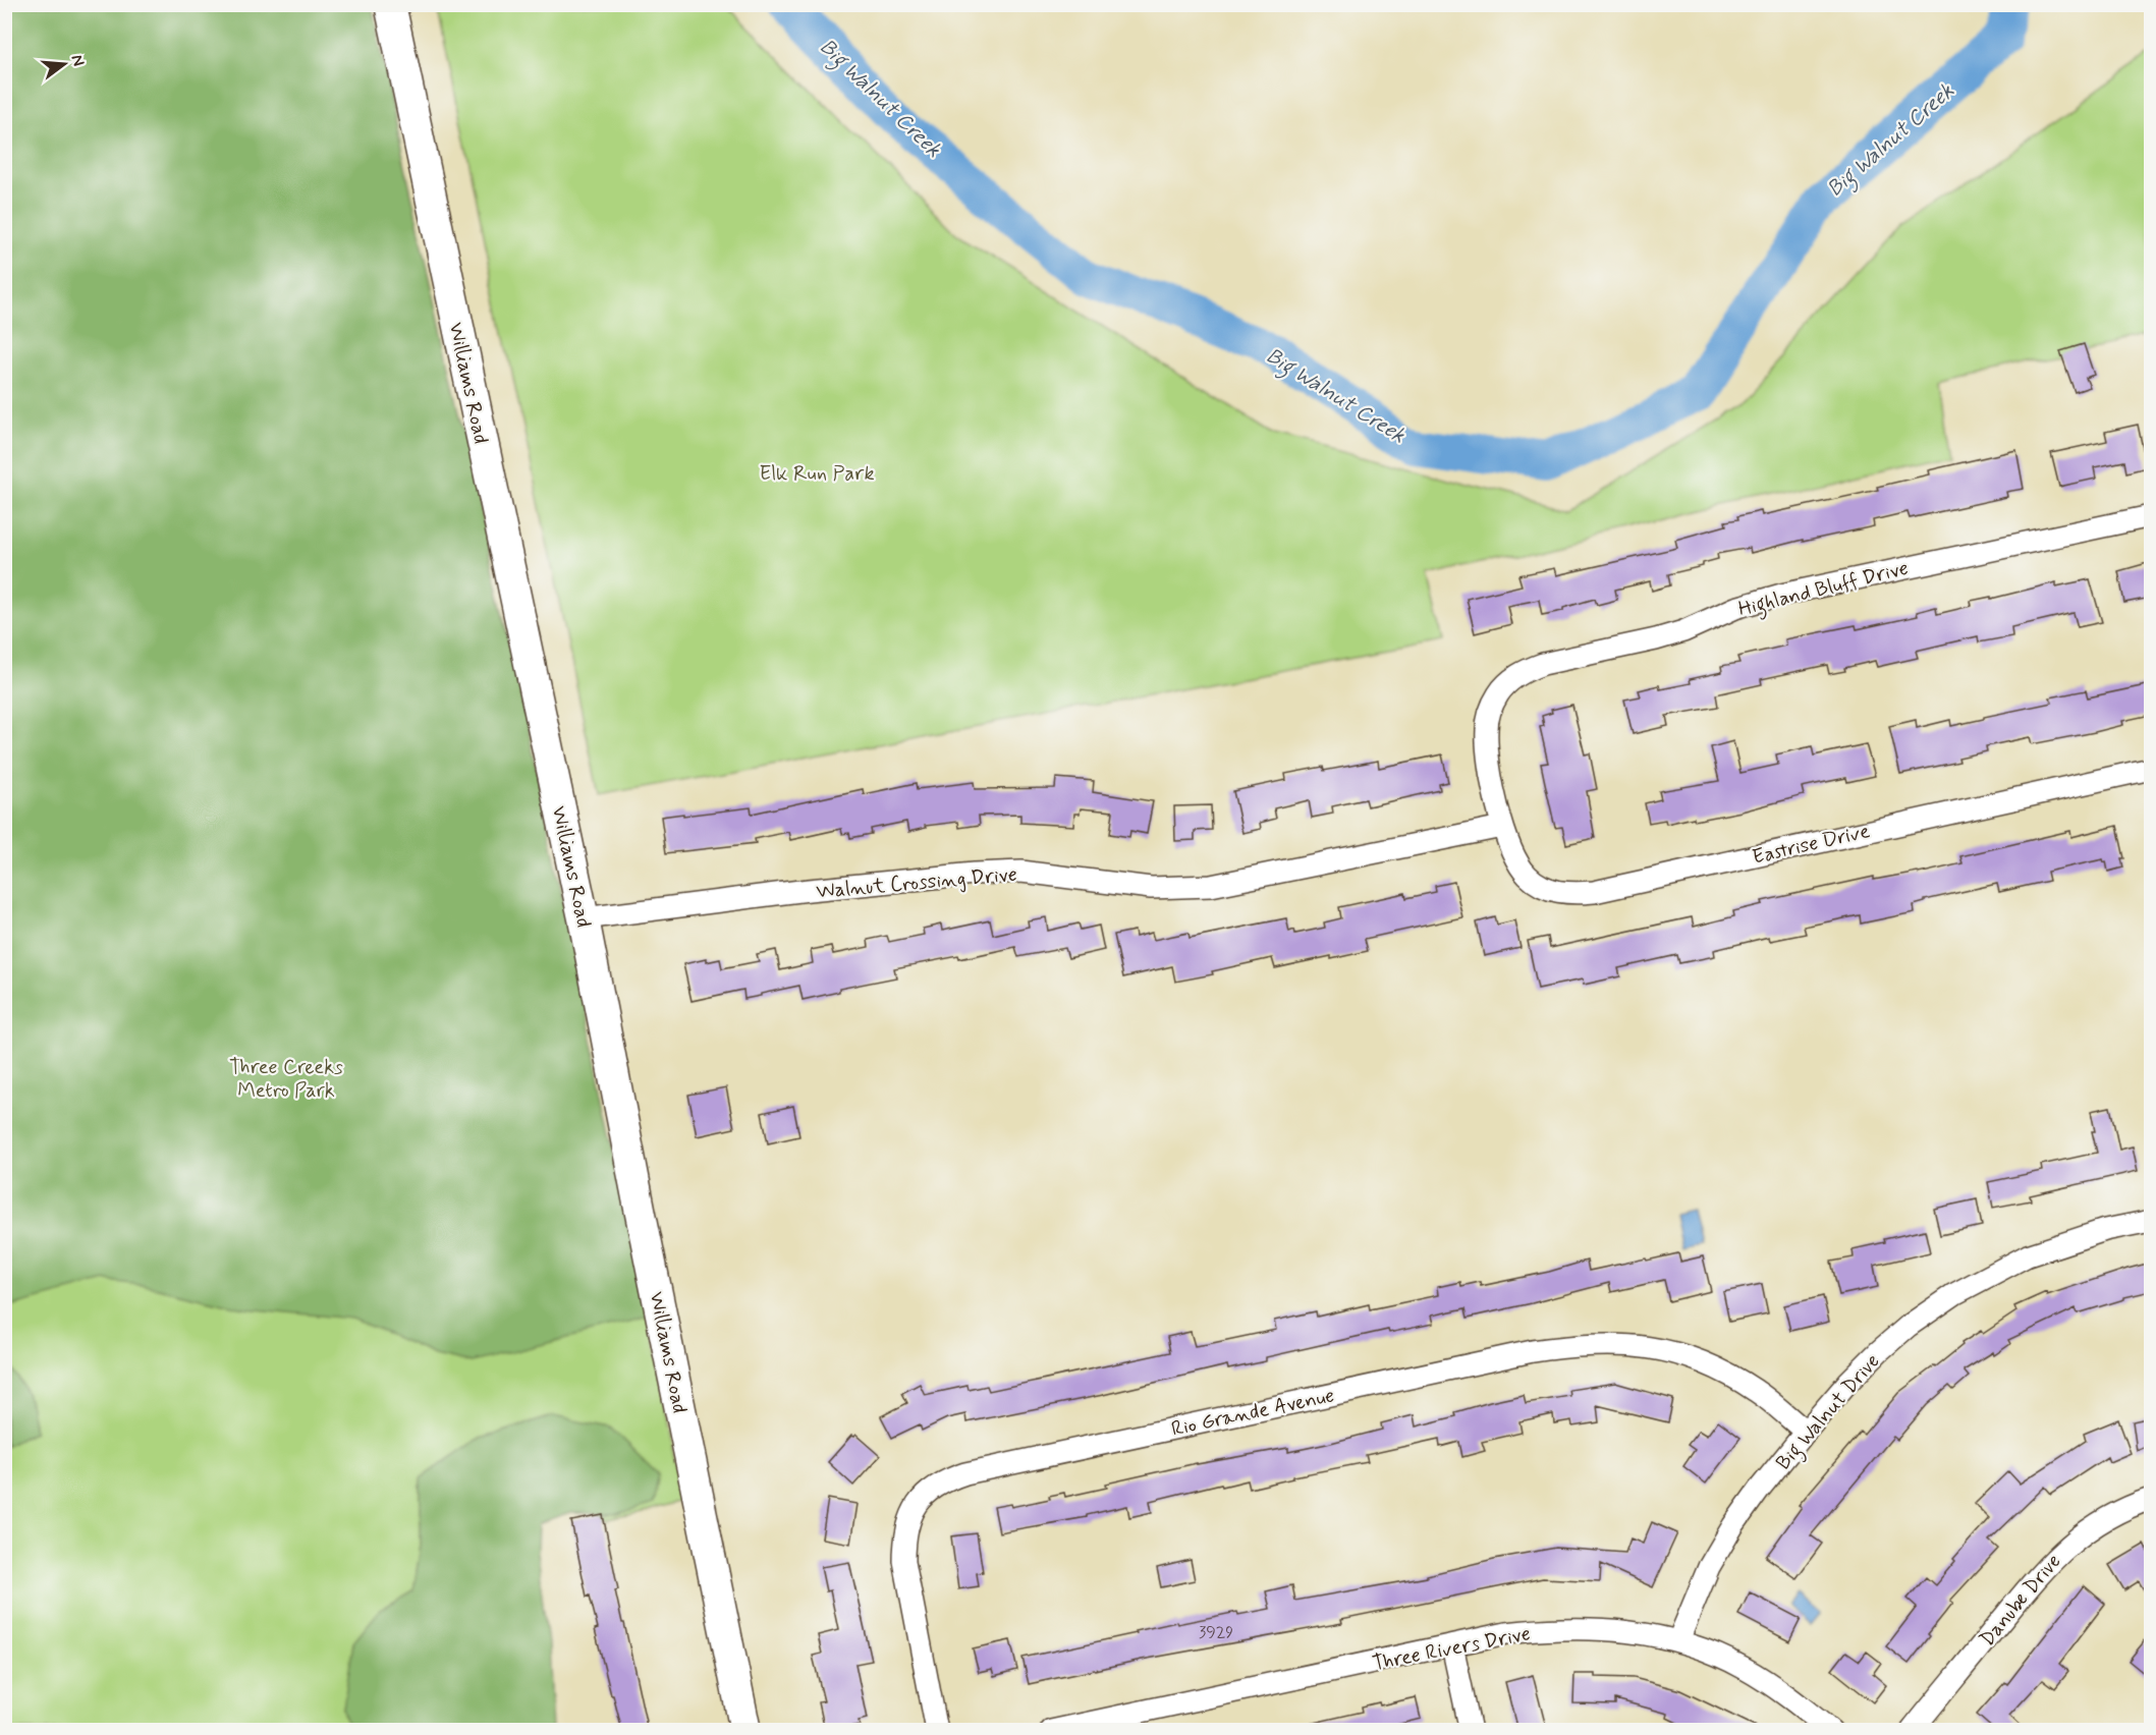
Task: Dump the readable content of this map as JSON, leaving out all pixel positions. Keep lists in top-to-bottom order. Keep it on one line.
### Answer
{"streets":{"main road":["Williams Road"],"street":["Highland Bluff Drive","Eastrise Drive","Walnut Crossing Drive","Rio Grande Avenue","Big Walnut Drive","Danube Drive","Three Rivers Drive"]},"crossings":[["Williams Road","Walnut Crossing Drive"],["Highland Bluff Drive","Eastrise Drive"],["Highland Bluff Drive","Walnut Crossing Drive"],["Eastrise Drive","Walnut Crossing Drive"],["Rio Grande Avenue","Big Walnut Drive"],["Big Walnut Drive","Three Rivers Drive"]],"water":["Big Walnut Creek"],"parks":["Elk Run Park","Three Creeks Metro Park"],"house_numbers":["3929"],"north":"right"}
